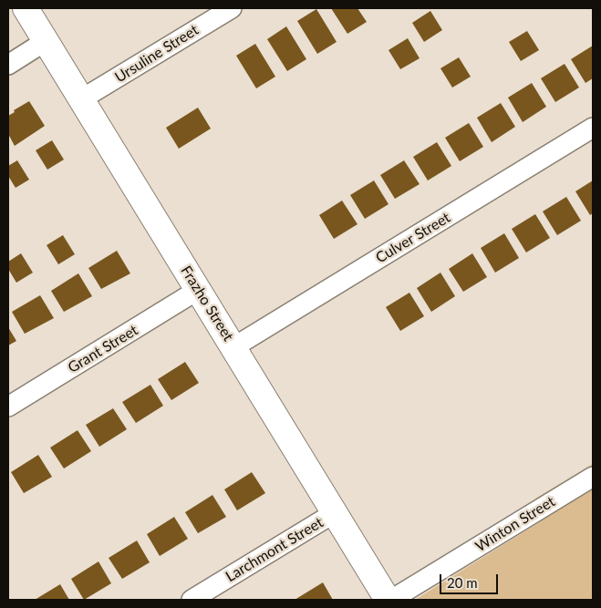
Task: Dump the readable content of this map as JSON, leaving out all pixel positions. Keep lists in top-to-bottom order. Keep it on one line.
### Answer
{"streets":{"street":["Ursuline Street","Culver Street","Frazho Street","Grant Street","Winton Street","Larchmont Street"]},"crossings":[["Ursuline Street","Frazho Street"],["Culver Street","Frazho Street"],["Frazho Street","Grant Street"],["Frazho Street","Larchmont Street"]],"scale_bar":"20 m"}
